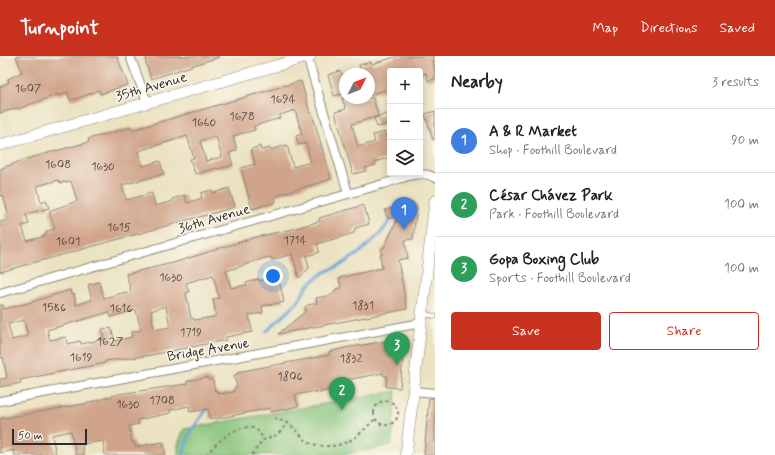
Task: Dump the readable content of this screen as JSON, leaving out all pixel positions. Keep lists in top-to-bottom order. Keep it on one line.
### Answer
{"streets":{"main road":["35th Avenue"],"street":["36th Avenue","Bridge Avenue"]},"house_numbers":["1607","1694","1678","1660","1608","1630","1615","1714","1601","1630","1831","1586","1616","1719","1627","1619","1832","1806","1708","1630"],"scale_bar":"50 m","north":"top right","page":{"header":"Turnpoint","nav":["Map","Directions","Saved"],"heading":["Nearby","3 results"],"map_buttons":["+","−"],"list":[{"mark":"1","name":"A & R Market","note":"Shop · Foothill Boulevard","value":"90 m"},{"mark":"2","name":"César Chávez Park","note":"Park · Foothill Boulevard","value":"100 m"},{"mark":"3","name":"Gopa Boxing Club","note":"Sports · Foothill Boulevard","value":"100 m"}],"pins":["1","3","2"],"buttons":["Save","Share"],"scale":"50 m"}}
